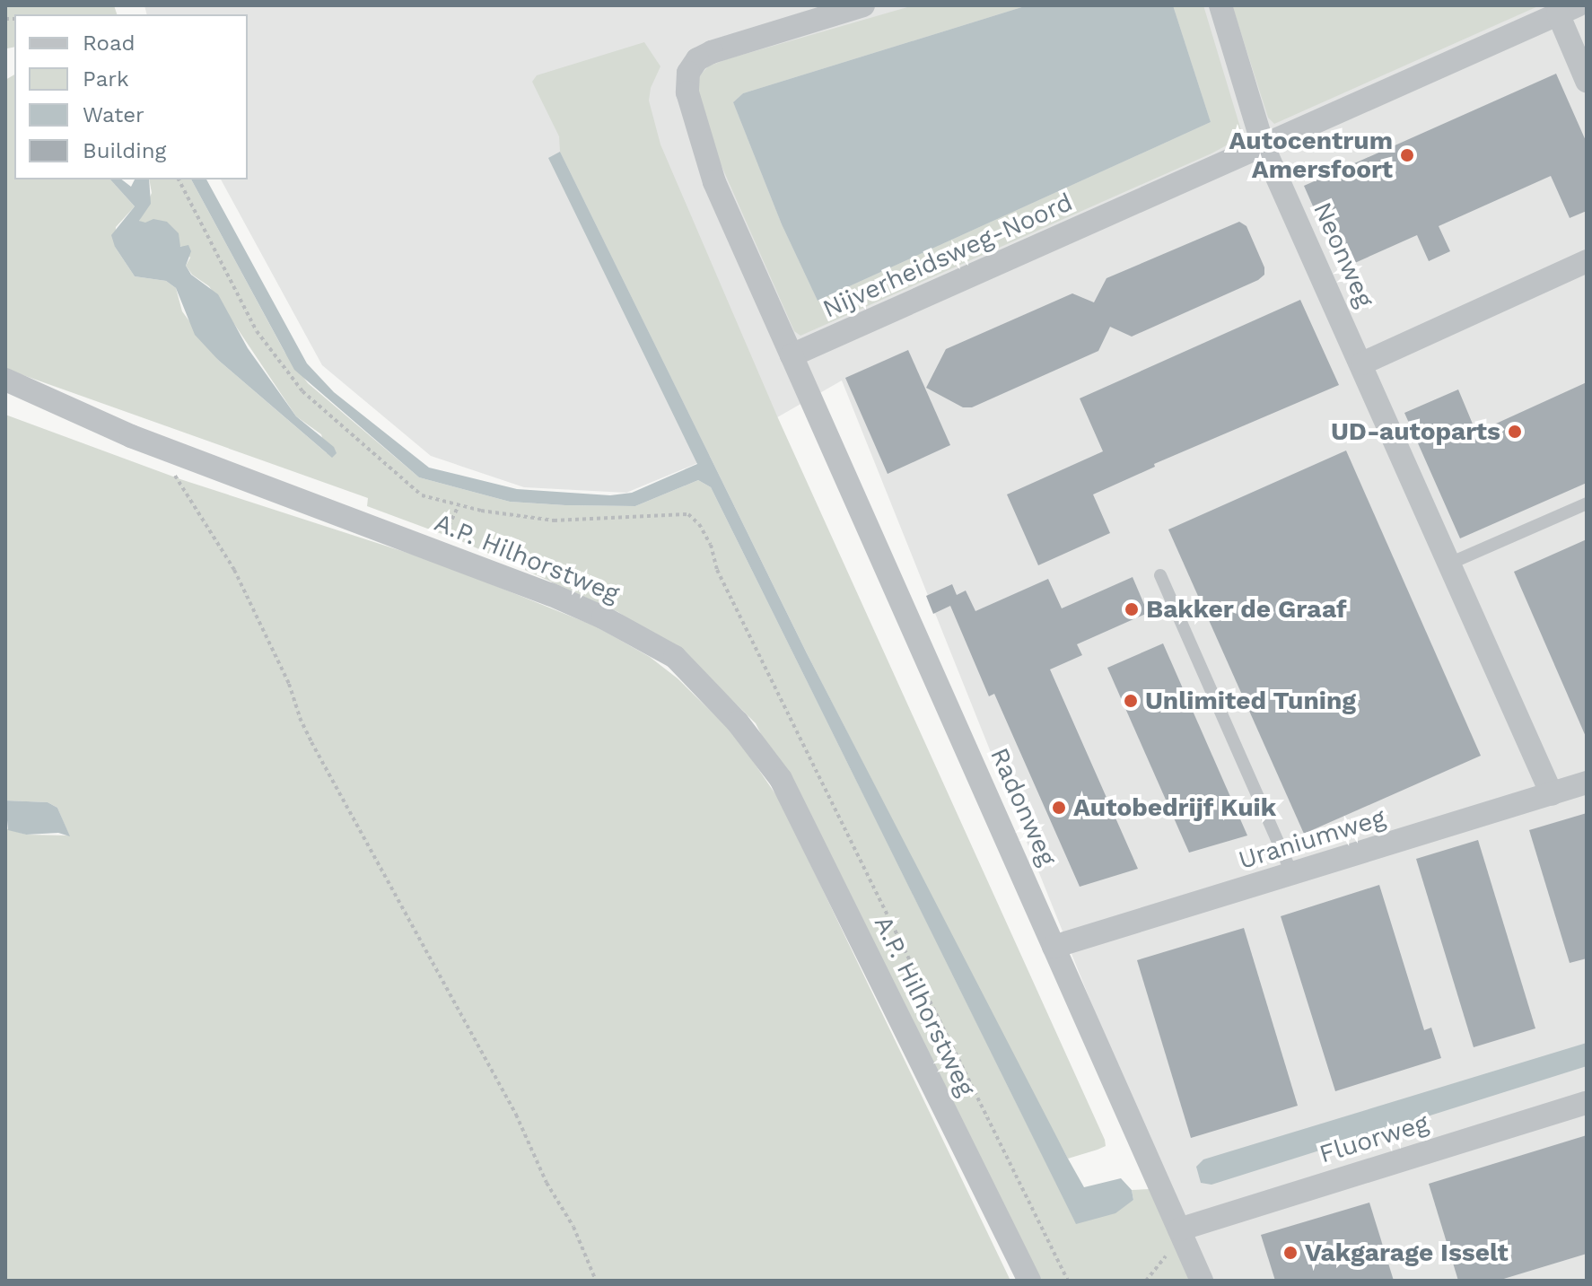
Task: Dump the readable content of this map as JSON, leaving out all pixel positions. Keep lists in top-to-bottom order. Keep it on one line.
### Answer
{"streets":{"street":["Neonweg","Nijverheidsweg-Noord","A.P. Hilhorstweg","Radonweg","Uraniumweg","Fluorweg"]},"crossings":[["Neonweg","Nijverheidsweg-Noord"],["Neonweg","Uraniumweg"],["Nijverheidsweg-Noord","Radonweg"],["Radonweg","Uraniumweg"],["Radonweg","Fluorweg"]],"places":["Autocentrum Amersfoort","UD-autoparts","Bakker de Graaf","Unlimited Tuning","Autobedrijf Kuik","Vakgarage Isselt"],"legend":["Road","Park","Water","Building"]}
